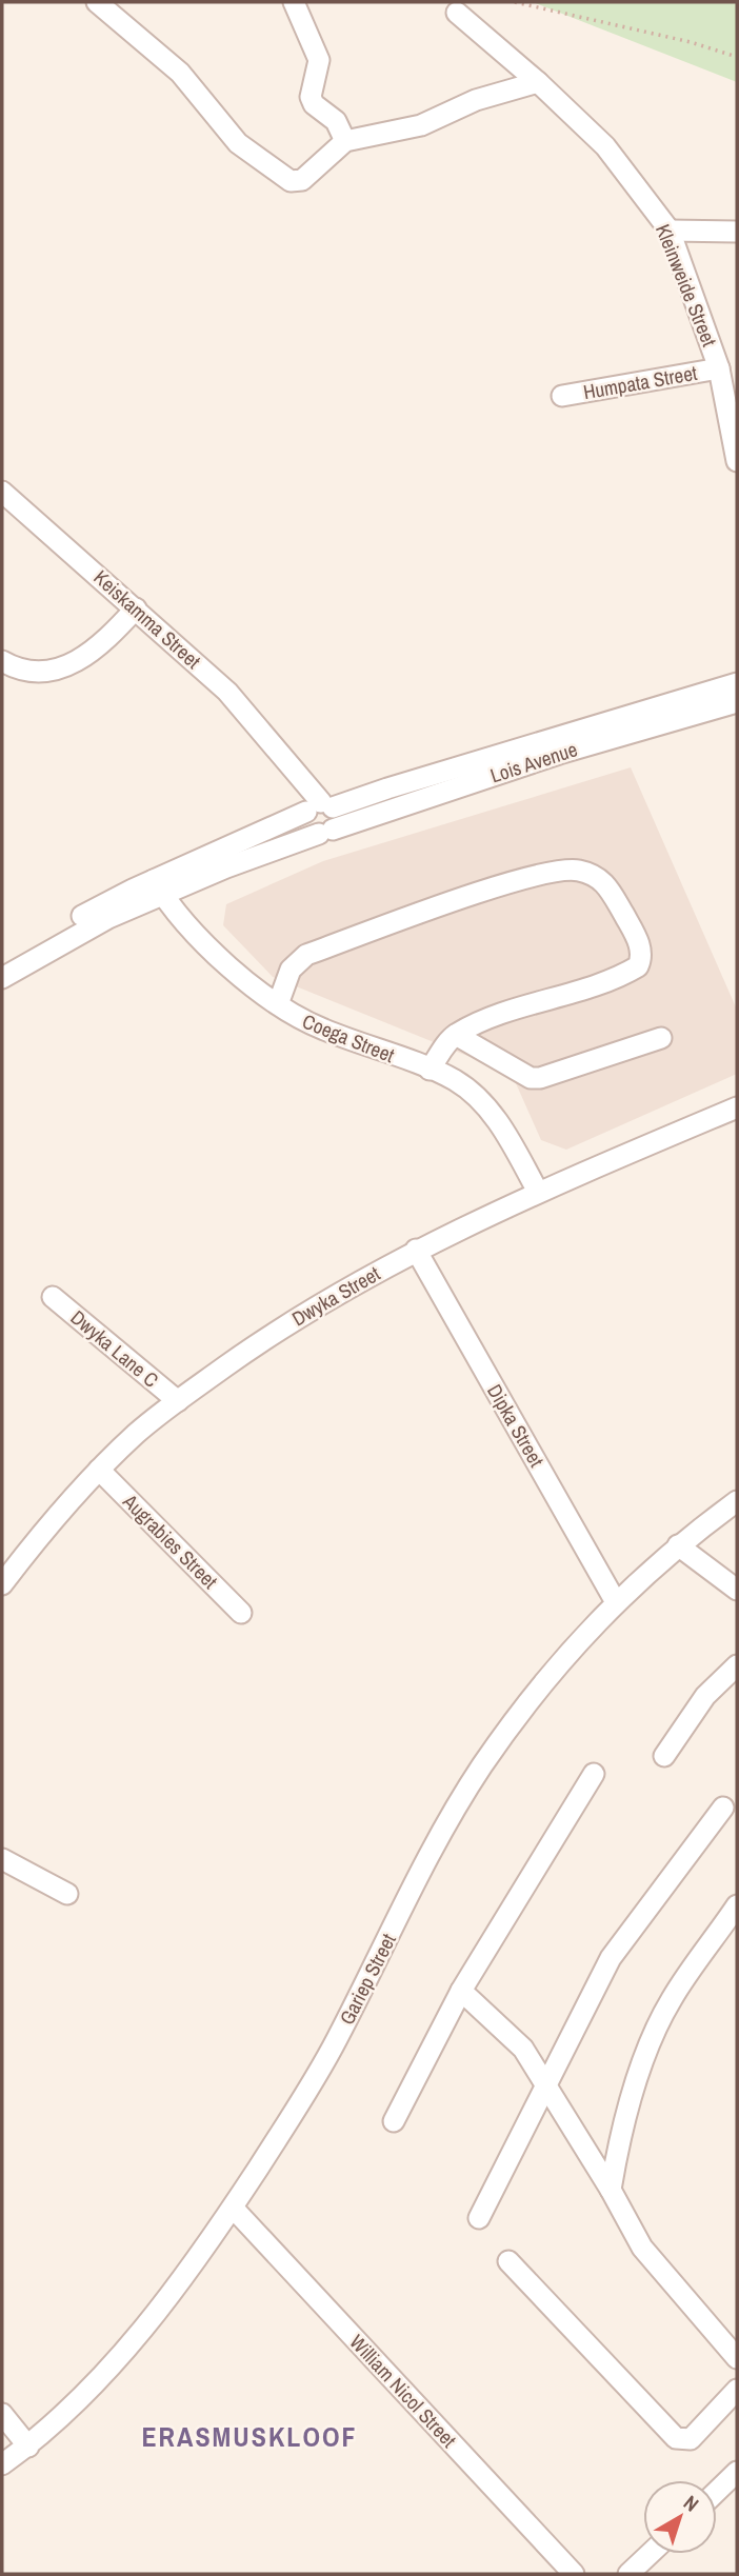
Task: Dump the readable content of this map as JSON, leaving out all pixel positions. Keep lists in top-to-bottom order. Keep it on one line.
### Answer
{"streets":{"street":["Kleinweide Street","Humpata Street","Keiskamma Street","Lois Avenue","Coega Street","Dwyka Street","Dwyka Lane C","Dipka Street","Augrabies Street","Gariep Street","William Nicol Street"]},"crossings":[["Kleinweide Street","Humpata Street"],["Keiskamma Street","Lois Avenue"],["Lois Avenue","Coega Street"],["Coega Street","Dwyka Street"],["Dwyka Street","Dwyka Lane C"],["Dwyka Street","Dipka Street"],["Dwyka Street","Augrabies Street"],["Dipka Street","Gariep Street"],["Gariep Street","William Nicol Street"]],"districts":["ERASMUSKLOOF"],"north":"top right"}
